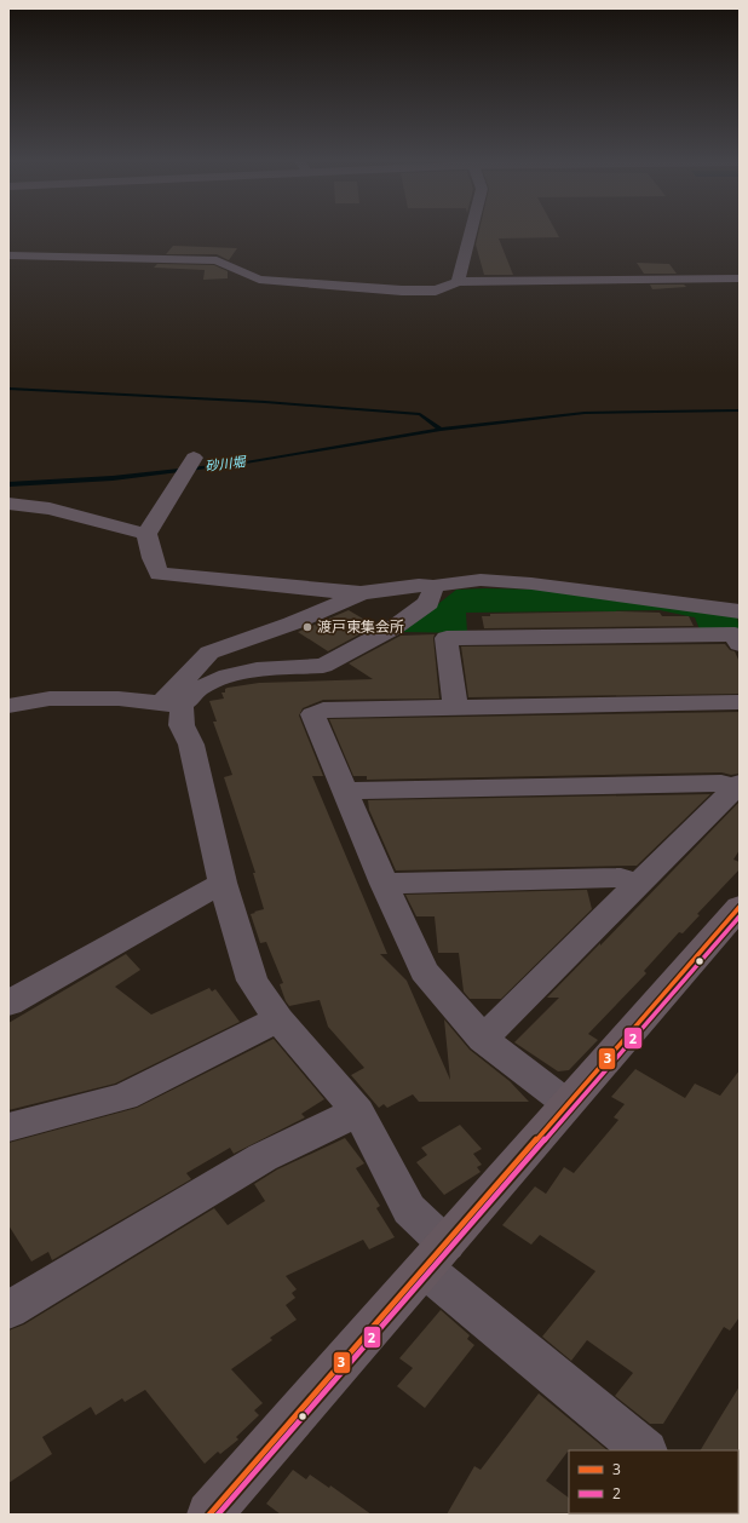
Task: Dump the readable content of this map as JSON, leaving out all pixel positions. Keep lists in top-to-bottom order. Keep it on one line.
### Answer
{"water":["砂川堀"],"places":["渡戸東集会所"],"lines":["transit line 3","transit line 2"],"legend":["3","2"]}
